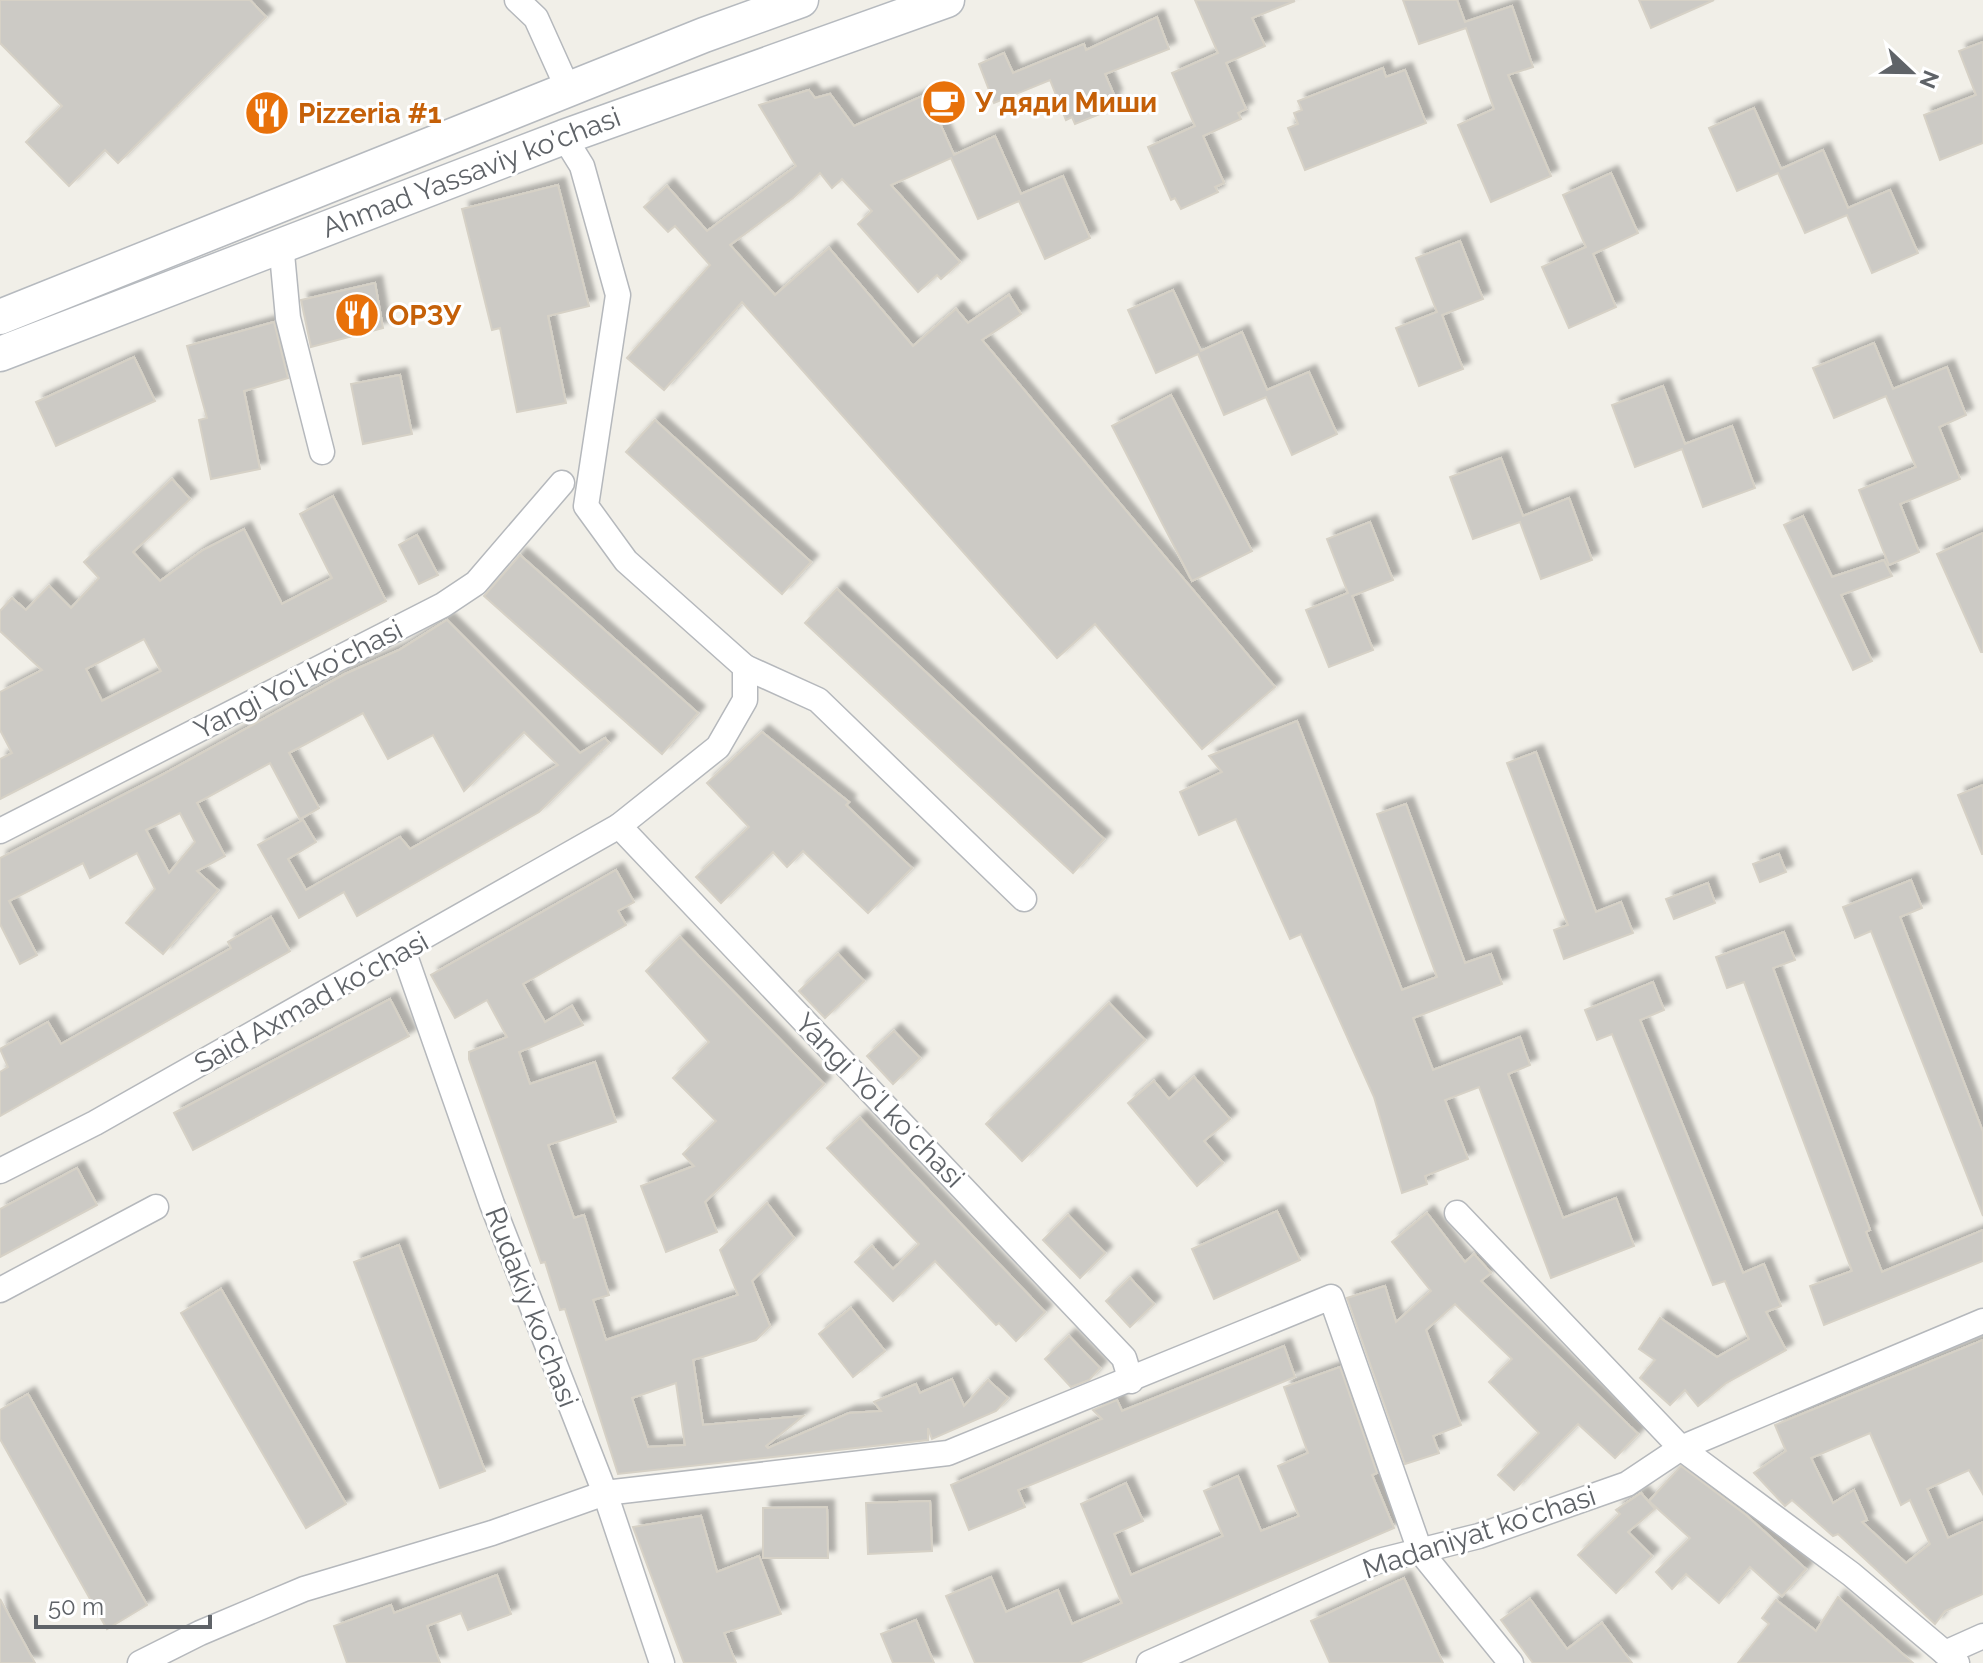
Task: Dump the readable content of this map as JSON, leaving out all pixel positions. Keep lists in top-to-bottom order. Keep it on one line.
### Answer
{"streets":{"main road":["Ahmad Yassaviy ko'chasi"],"street":["Yangi Yoʻl koʻchasi","Said Axmad koʻchasi","Rudakiy koʻchasi","Madaniyat koʻchasi"]},"crossings":[["Yangi Yoʻl koʻchasi","Said Axmad koʻchasi"],["Said Axmad koʻchasi","Rudakiy koʻchasi"]],"places":{"cafe":["У дяди Миши"],"restaurant":["Pizzeria #1","ОРЗУ"]},"scale_bar":"50 m","north":"right"}
